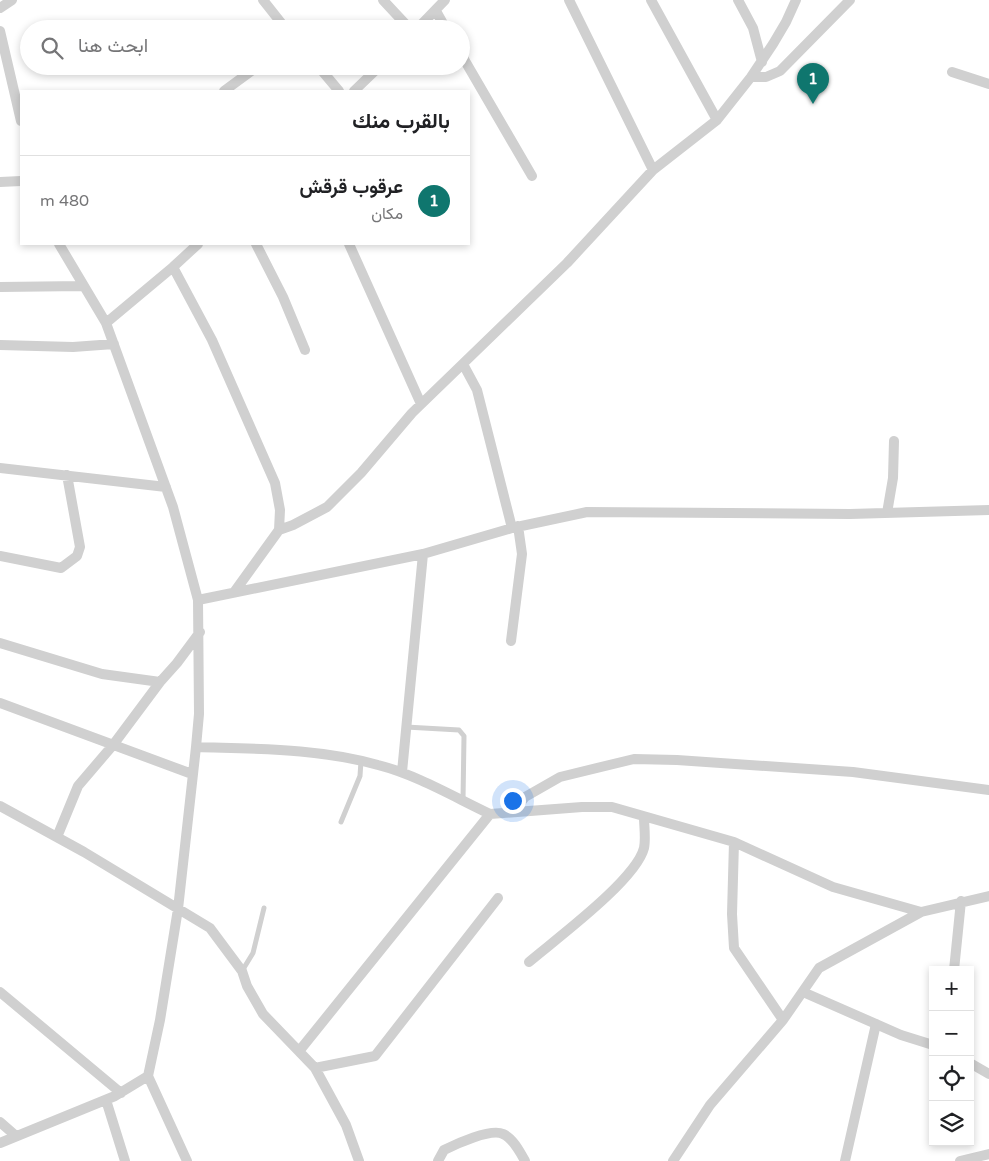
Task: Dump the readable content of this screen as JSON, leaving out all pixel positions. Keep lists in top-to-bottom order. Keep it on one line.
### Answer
{"page":{"search":"ابحث هنا","pins":"1","heading":"بالقرب منك","list":[{"mark":"1","name":"عرقوب قرقش","note":"مكان","value":"480 m"}],"map_buttons":["+","−"]}}
